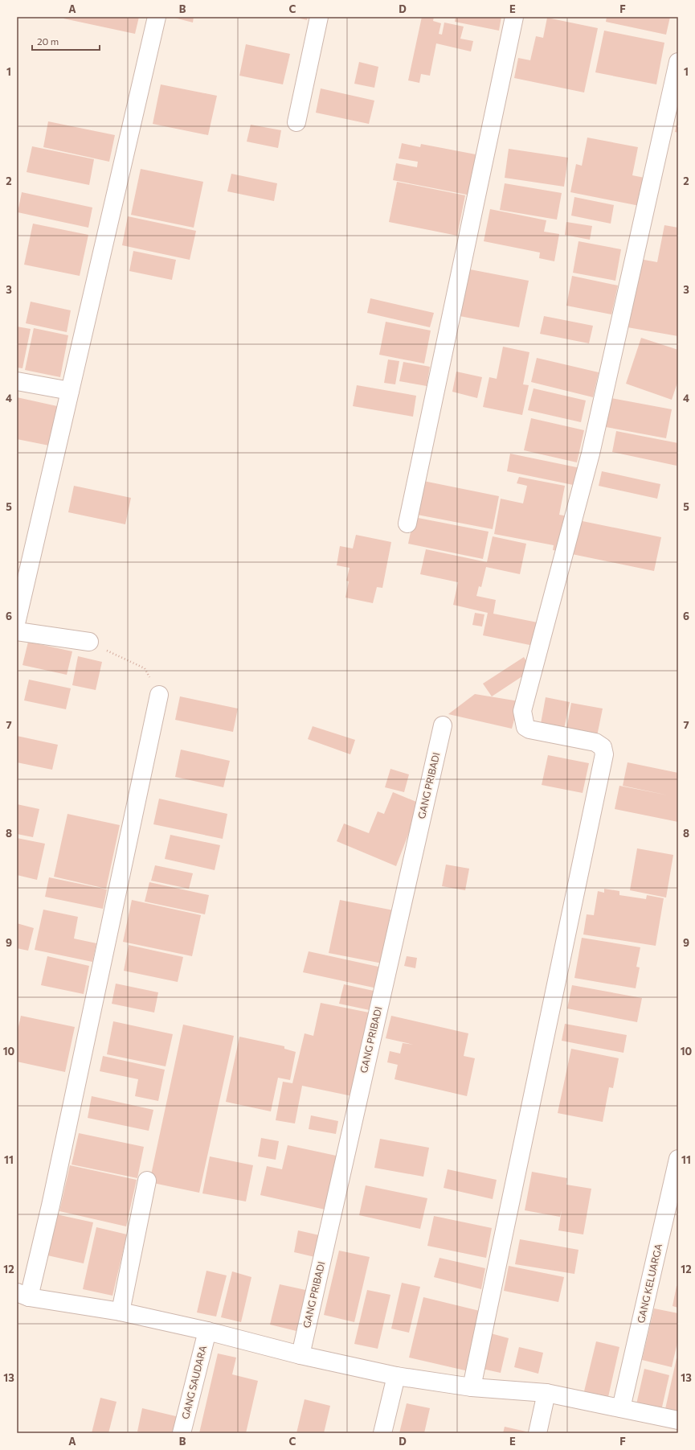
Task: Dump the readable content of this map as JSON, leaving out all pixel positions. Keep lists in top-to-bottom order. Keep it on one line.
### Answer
{"streets":{"street":["GANG PRIBADI","GANG KELUARGA","GANG SAUDARA"]},"scale_bar":"20 m","grid":{"columns":["A","B","C","D","E","F"],"rows":["1","2","3","4","5","6","7","8","9","10","11","12","13"]}}
